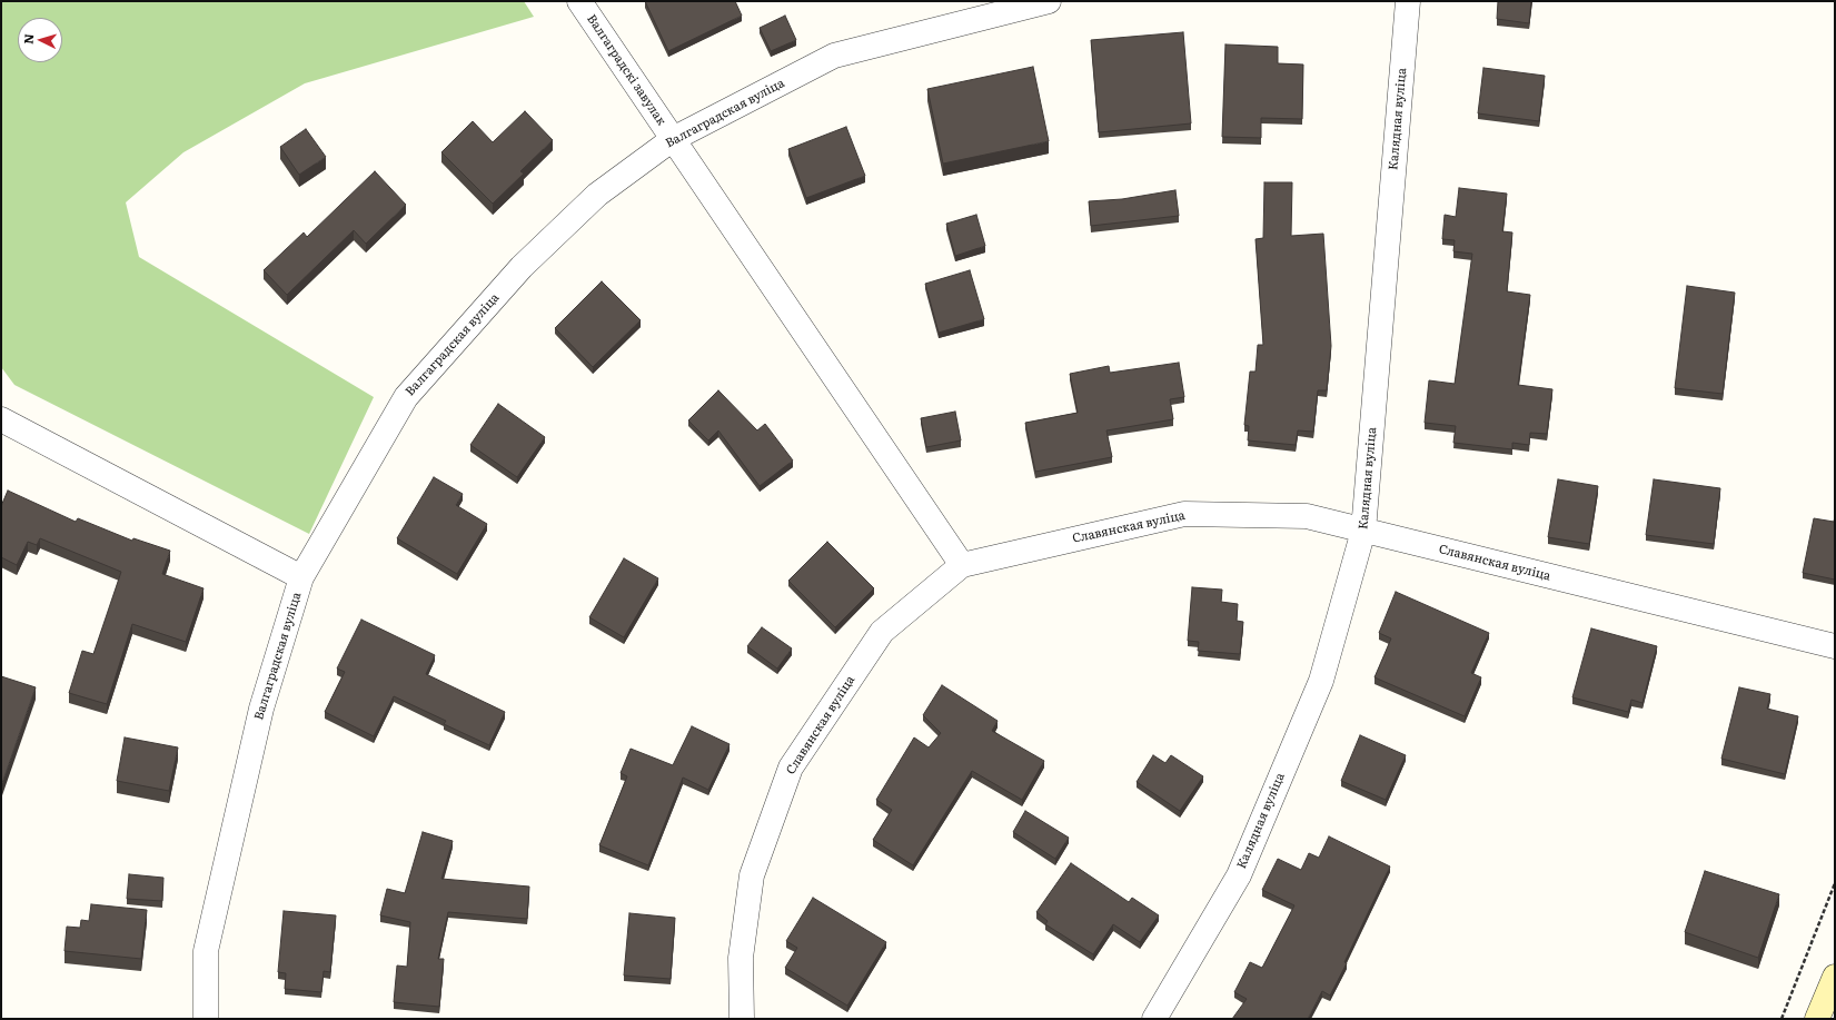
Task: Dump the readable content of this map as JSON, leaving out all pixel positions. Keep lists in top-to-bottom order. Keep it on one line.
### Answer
{"streets":{"street":["Валгаградскі завулак","Валгаградская вуліца","Калядная вуліца","Славянская вуліца"]},"crossings":[["Валгаградскі завулак","Валгаградская вуліца"],["Валгаградскі завулак","Славянская вуліца"],["Калядная вуліца","Славянская вуліца"]],"north":"left"}
